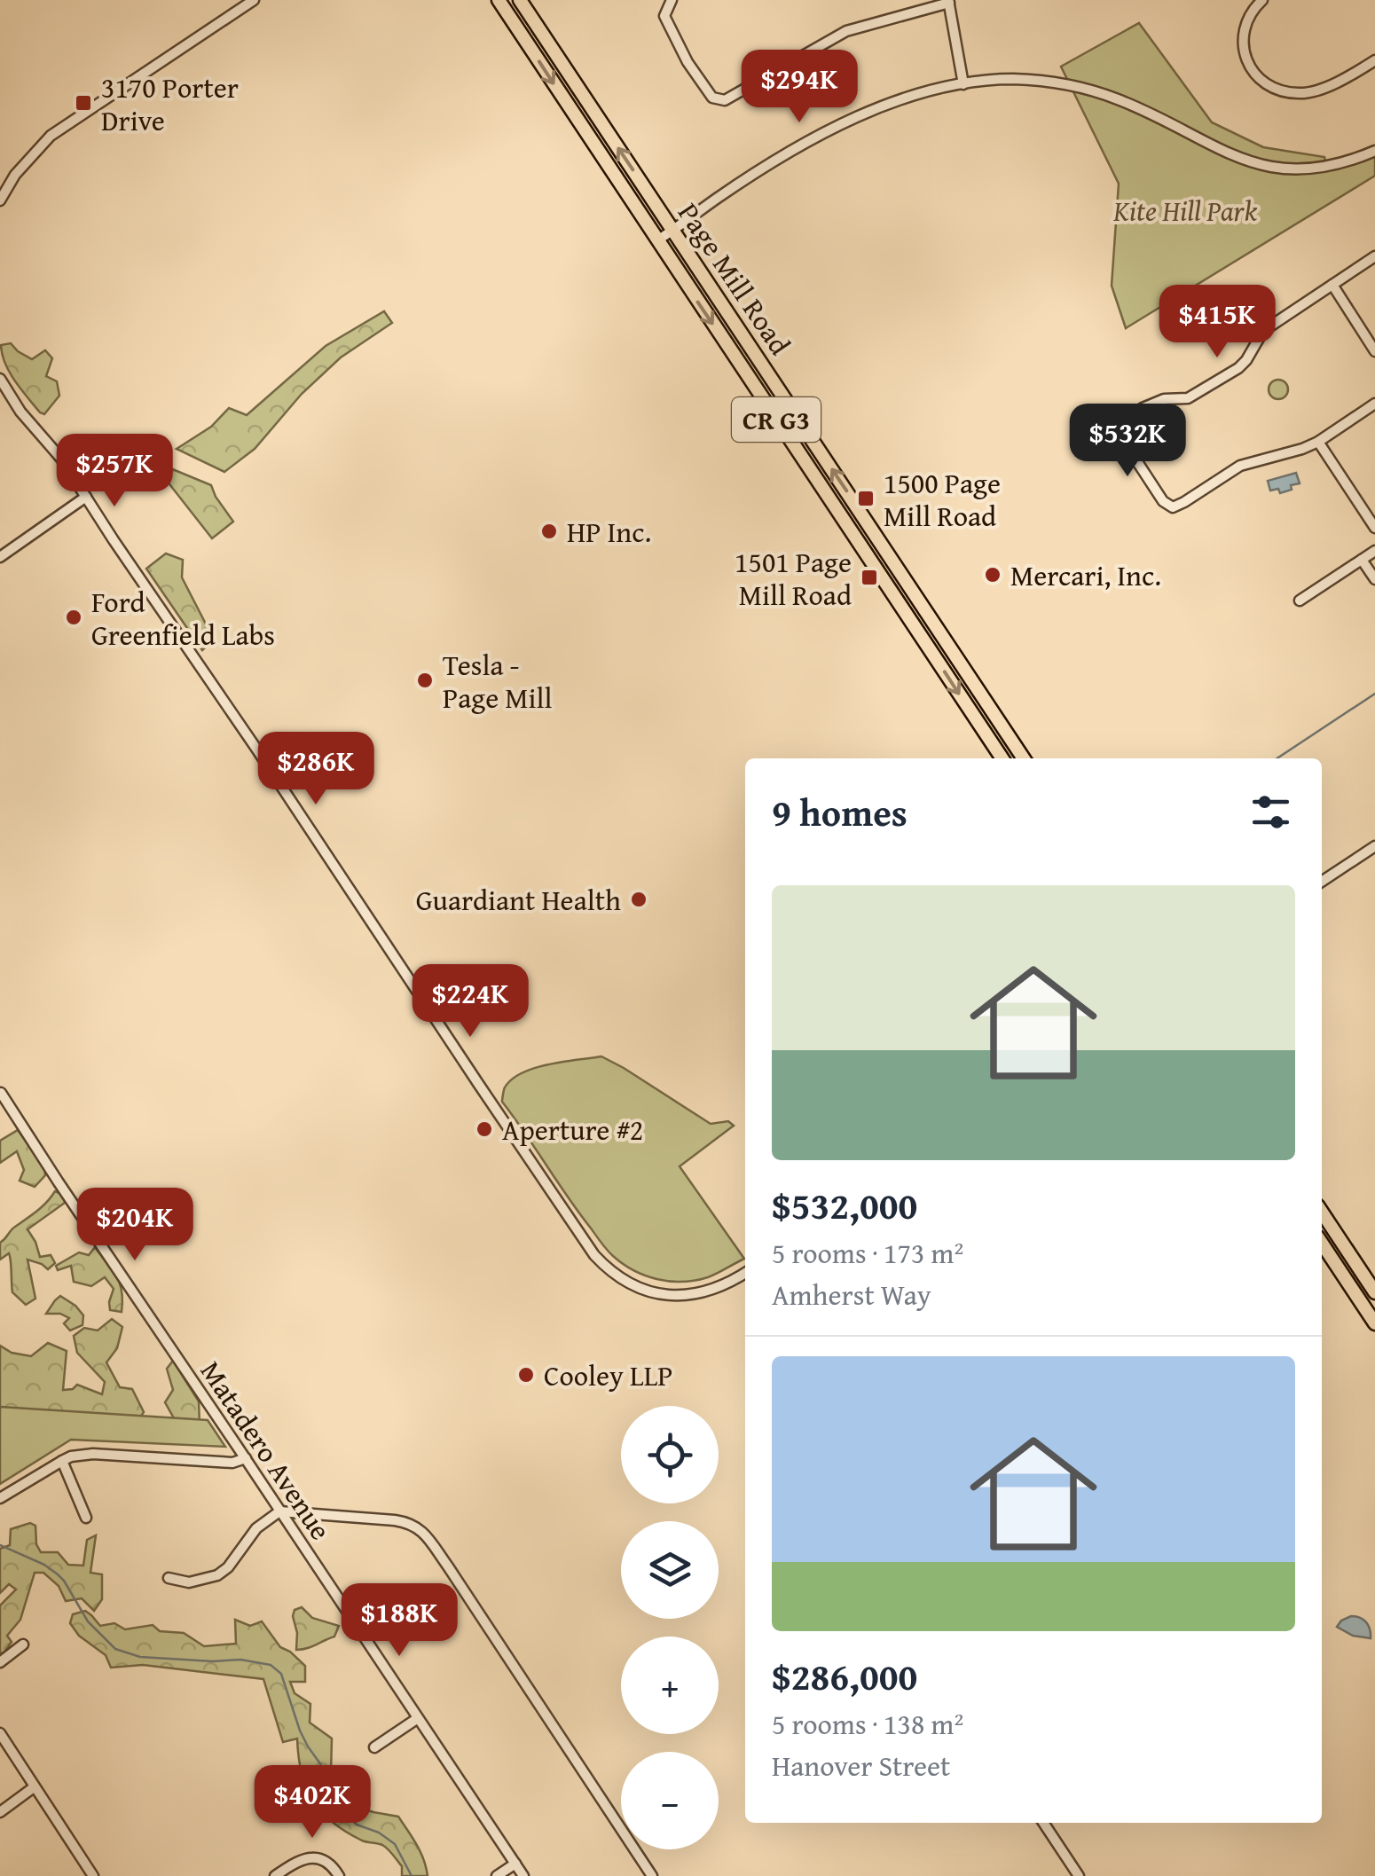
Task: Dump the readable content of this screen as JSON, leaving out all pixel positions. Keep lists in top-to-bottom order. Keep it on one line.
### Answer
{"streets":{"main road":["Page Mill Road","CR G3"],"street":["Matadero Avenue"]},"parks":["Kite Hill Park"],"places":{"transit":["3170 Porter Drive","1500 Page Mill Road","1501 Page Mill Road"],"other":["HP Inc.","Mercari, Inc.","Ford Greenfield Labs","Tesla - Page Mill","Guardiant Health","Aperture #2","Cooley LLP"]},"page":{"price":["$294K","$415K","$532K","$257K","$286K","$224K","$204K","$188K","$402K"],"heading":"9 homes","list":[{"name":"$532,000","note":"5 rooms · 173 m² · Amherst Way"},{"name":"$286,000","note":"5 rooms · 138 m² · Hanover Street"}],"map_buttons":["+","−"]}}
